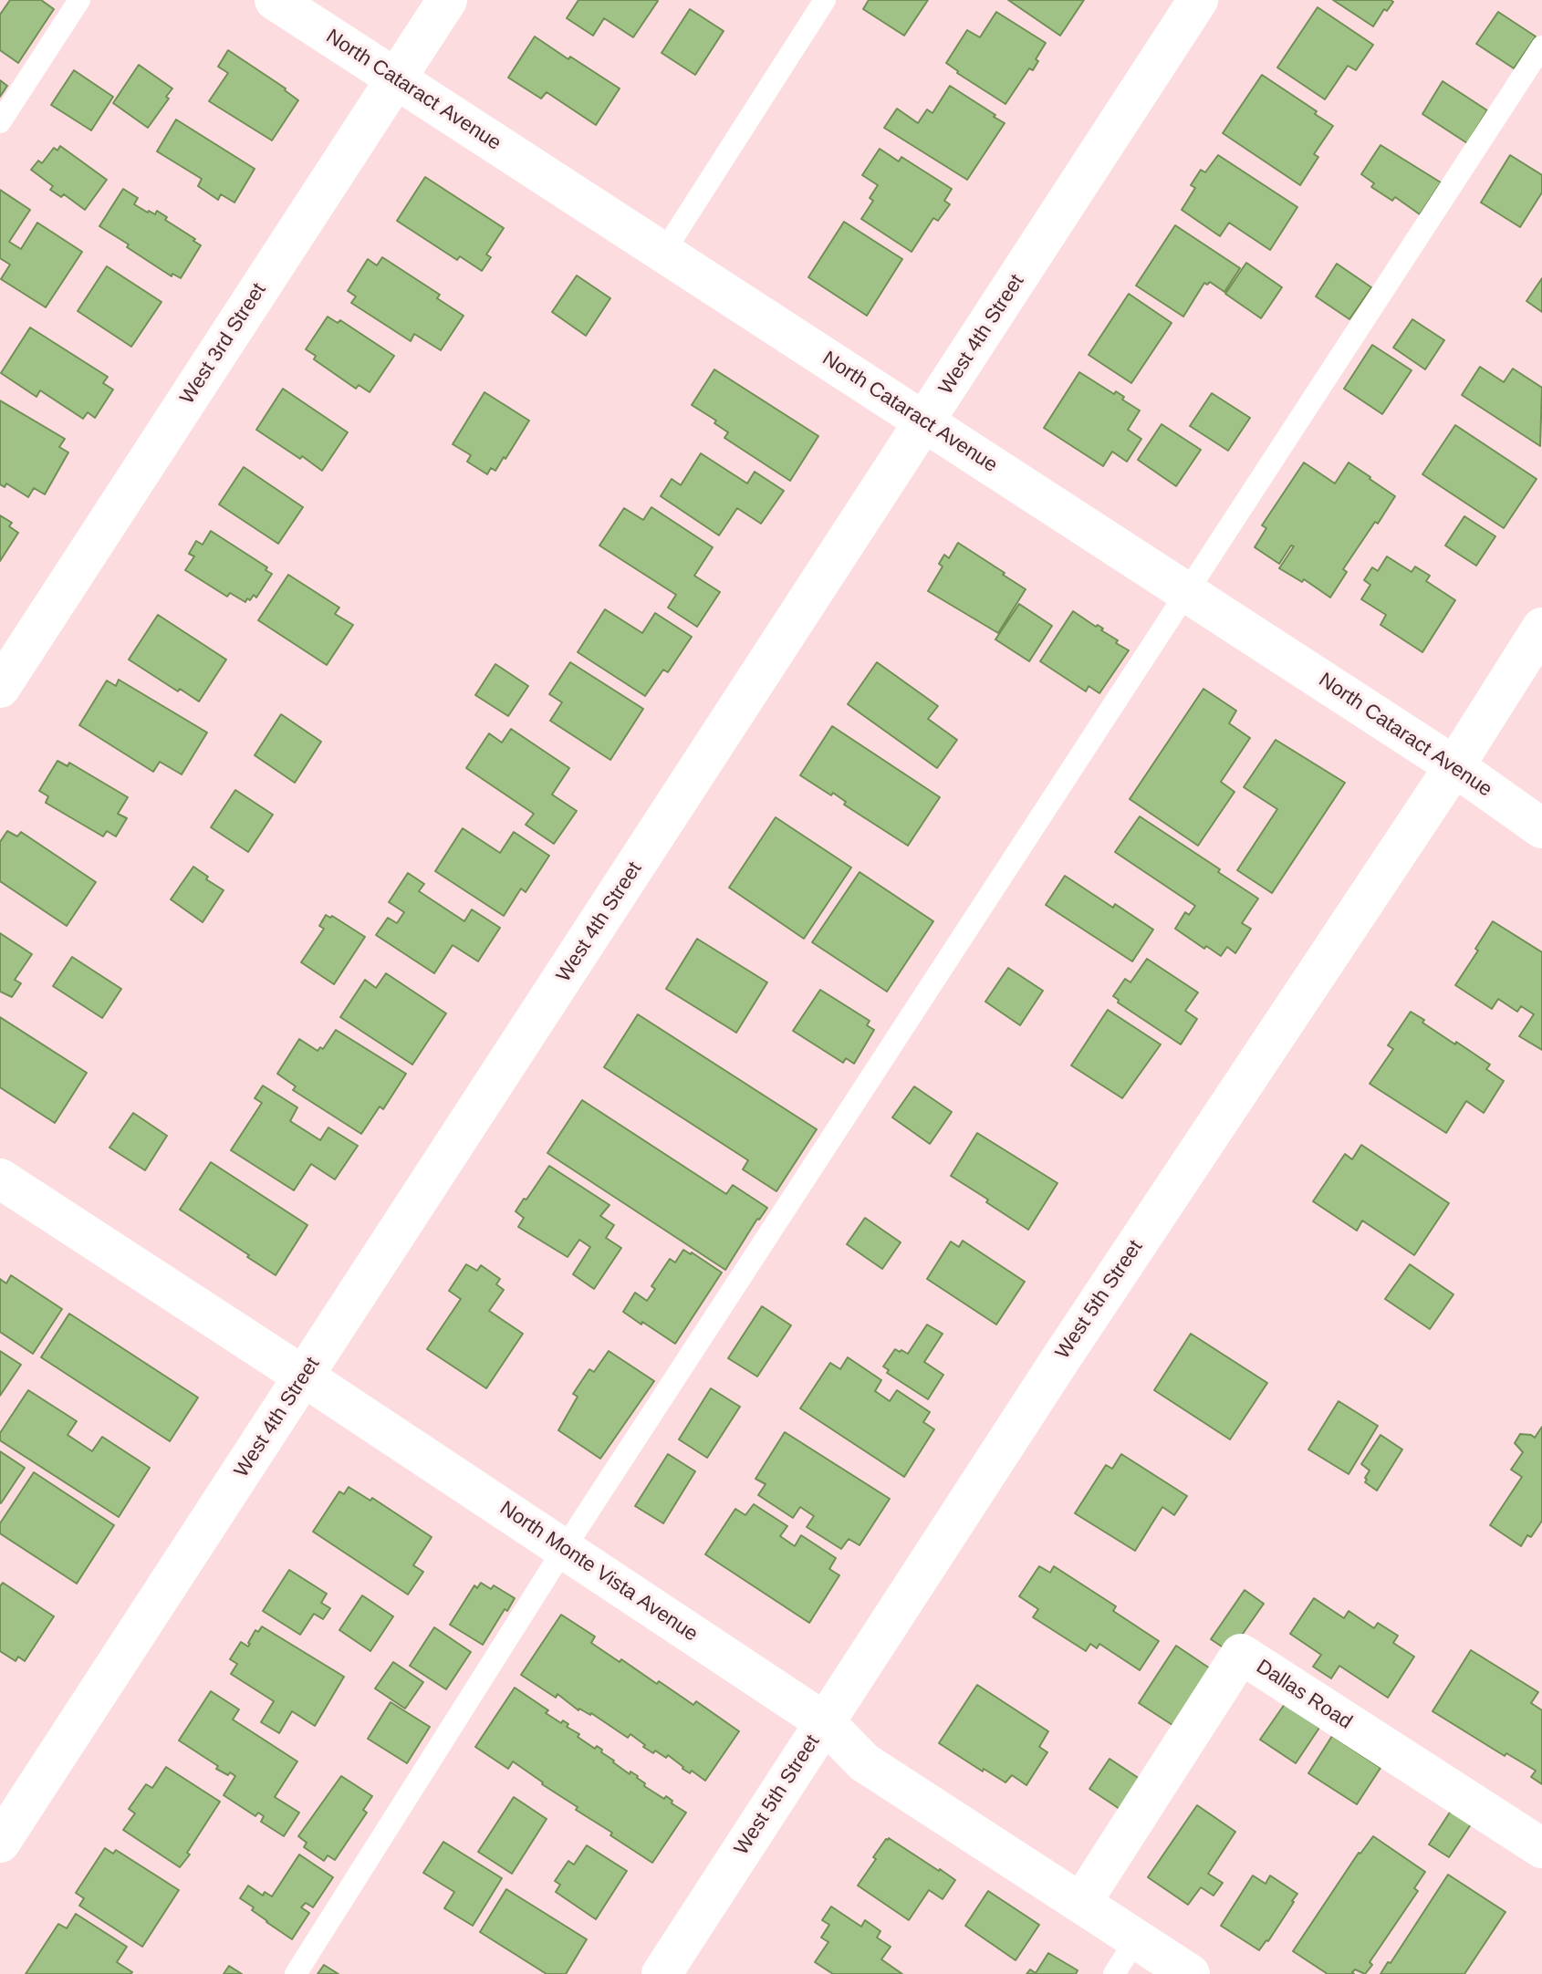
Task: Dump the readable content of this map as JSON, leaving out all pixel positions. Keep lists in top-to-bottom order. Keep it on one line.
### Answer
{"streets":{"street":["North Cataract Avenue","West 4th Street","West 3rd Street","West 5th Street","North Monte Vista Avenue","Dallas Road"]},"crossings":[["North Cataract Avenue","West 4th Street"],["North Cataract Avenue","West 3rd Street"],["North Cataract Avenue","West 5th Street"],["West 4th Street","North Monte Vista Avenue"],["West 5th Street","North Monte Vista Avenue"],["North Monte Vista Avenue","Dallas Road"]]}
